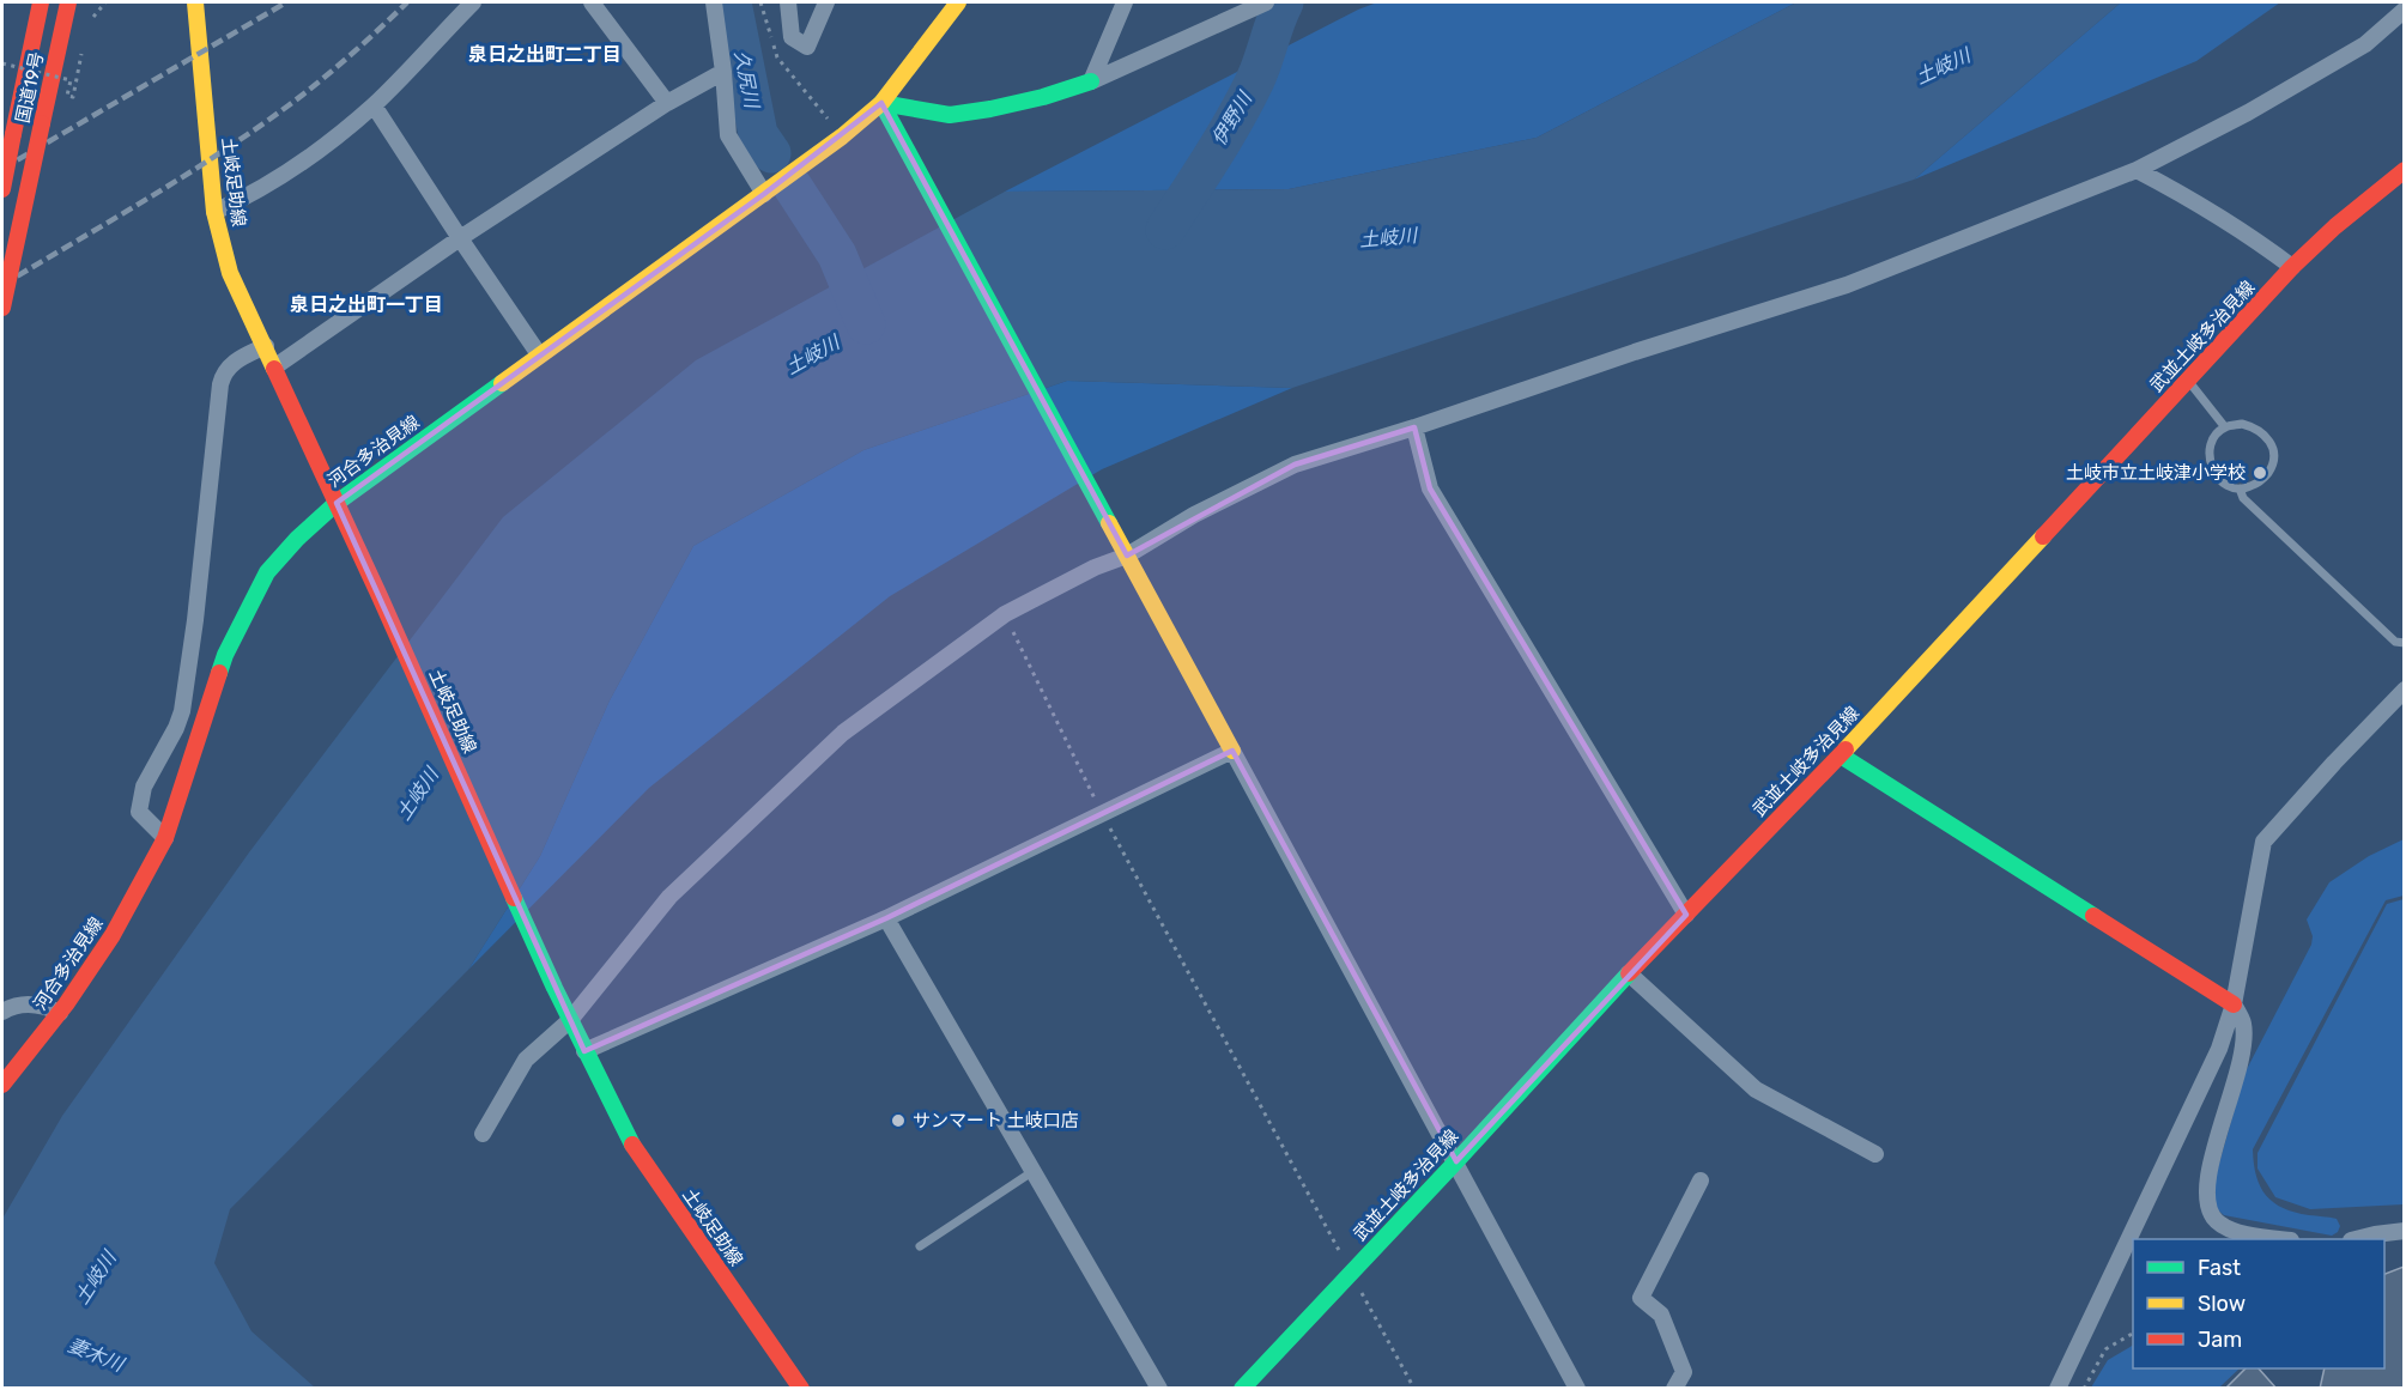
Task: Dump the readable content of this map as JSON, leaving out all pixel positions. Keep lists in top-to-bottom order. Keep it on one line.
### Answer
{"streets":{"main road":["国道19号","土岐足助線","武並土岐多治見線","河合多治見線"]},"crossings":[["土岐足助線","河合多治見線"]],"districts":["泉日之出町二丁目","泉日之出町一丁目"],"water":["土岐川","久尻川","伊野川","妻木川"],"places":["土岐市立土岐津小学校","サンマート 土岐口店"],"legend":["Fast","Slow","Jam"]}
